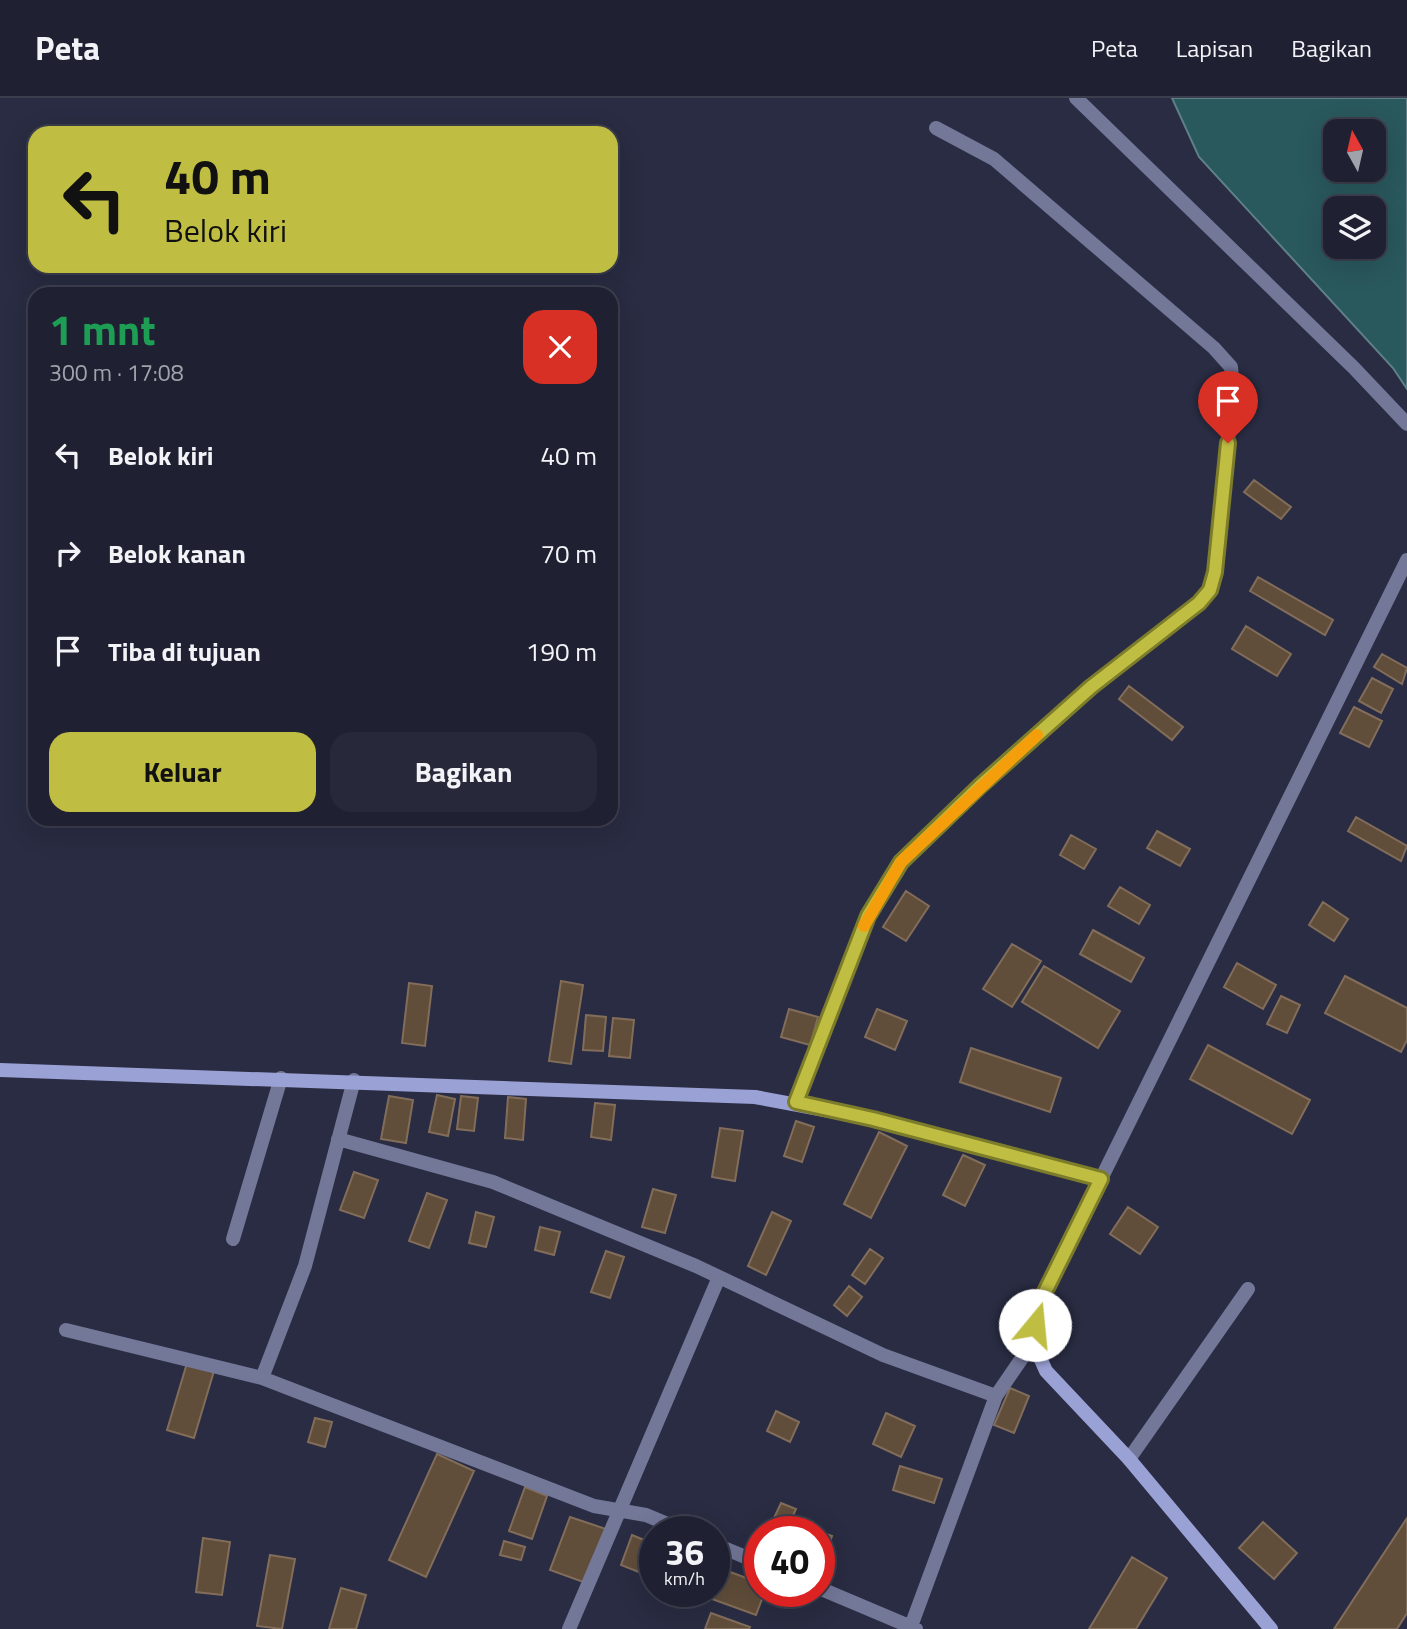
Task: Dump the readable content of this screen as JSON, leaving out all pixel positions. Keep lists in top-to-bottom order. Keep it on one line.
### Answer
{"north":"top","page":{"header":"Peta","nav":["Peta","Lapisan","Bagikan"],"turn":["40 m","Belok kiri"],"heading":["1 mnt","300 m · 17:08"],"list":[{"name":"Belok kiri","value":"40 m"},{"name":"Belok kanan","value":"70 m"},{"name":"Tiba di tujuan","value":"190 m"}],"buttons":["Keluar","Bagikan"],"speed":"36 km/h","limit":"40"}}
